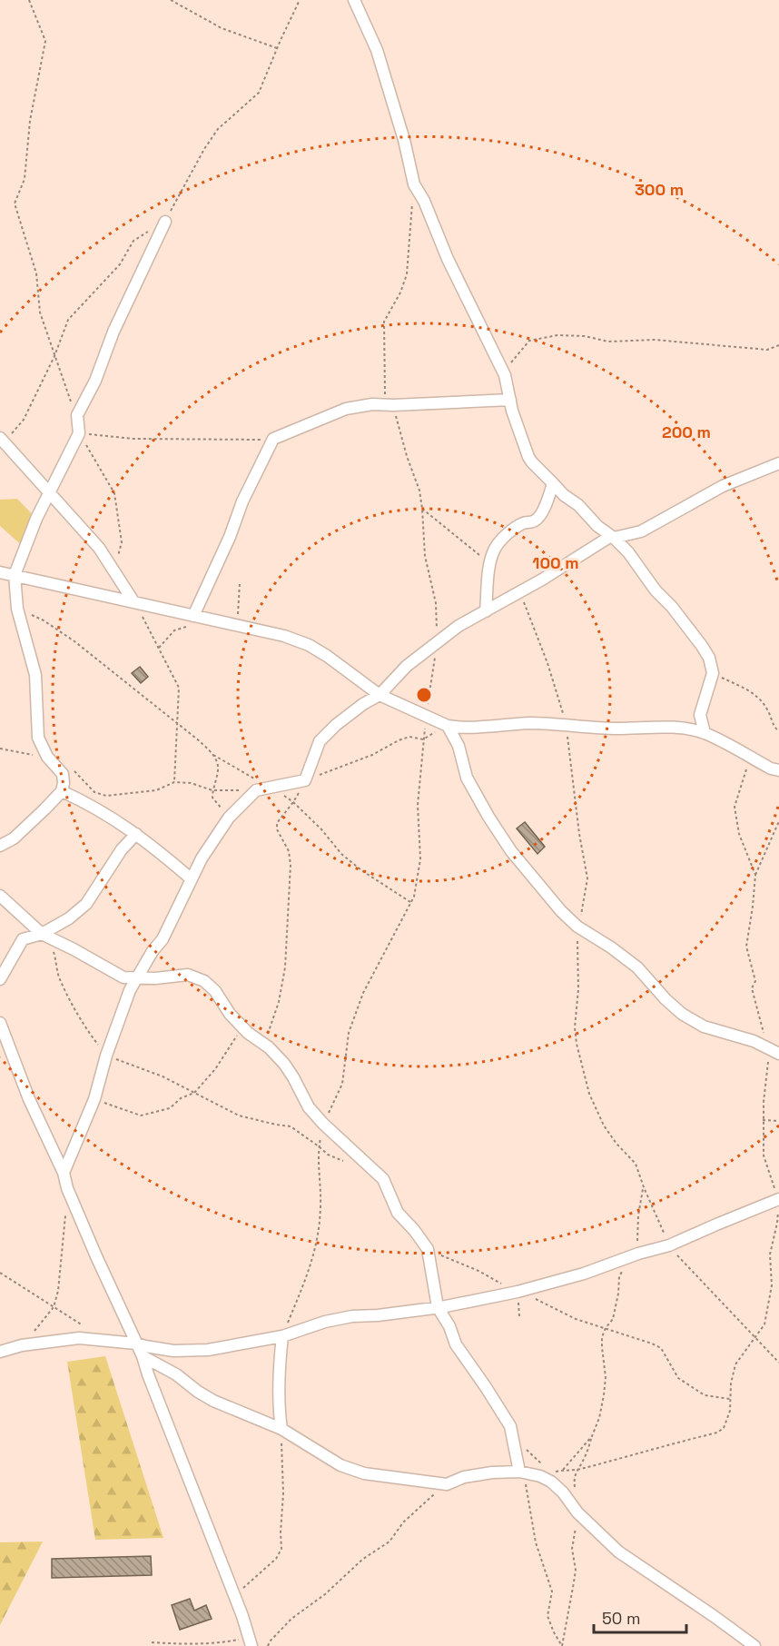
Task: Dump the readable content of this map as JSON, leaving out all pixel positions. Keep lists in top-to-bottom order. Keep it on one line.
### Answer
{"scale_bar":"50 m","rings":["300 m","200 m","100 m"]}
